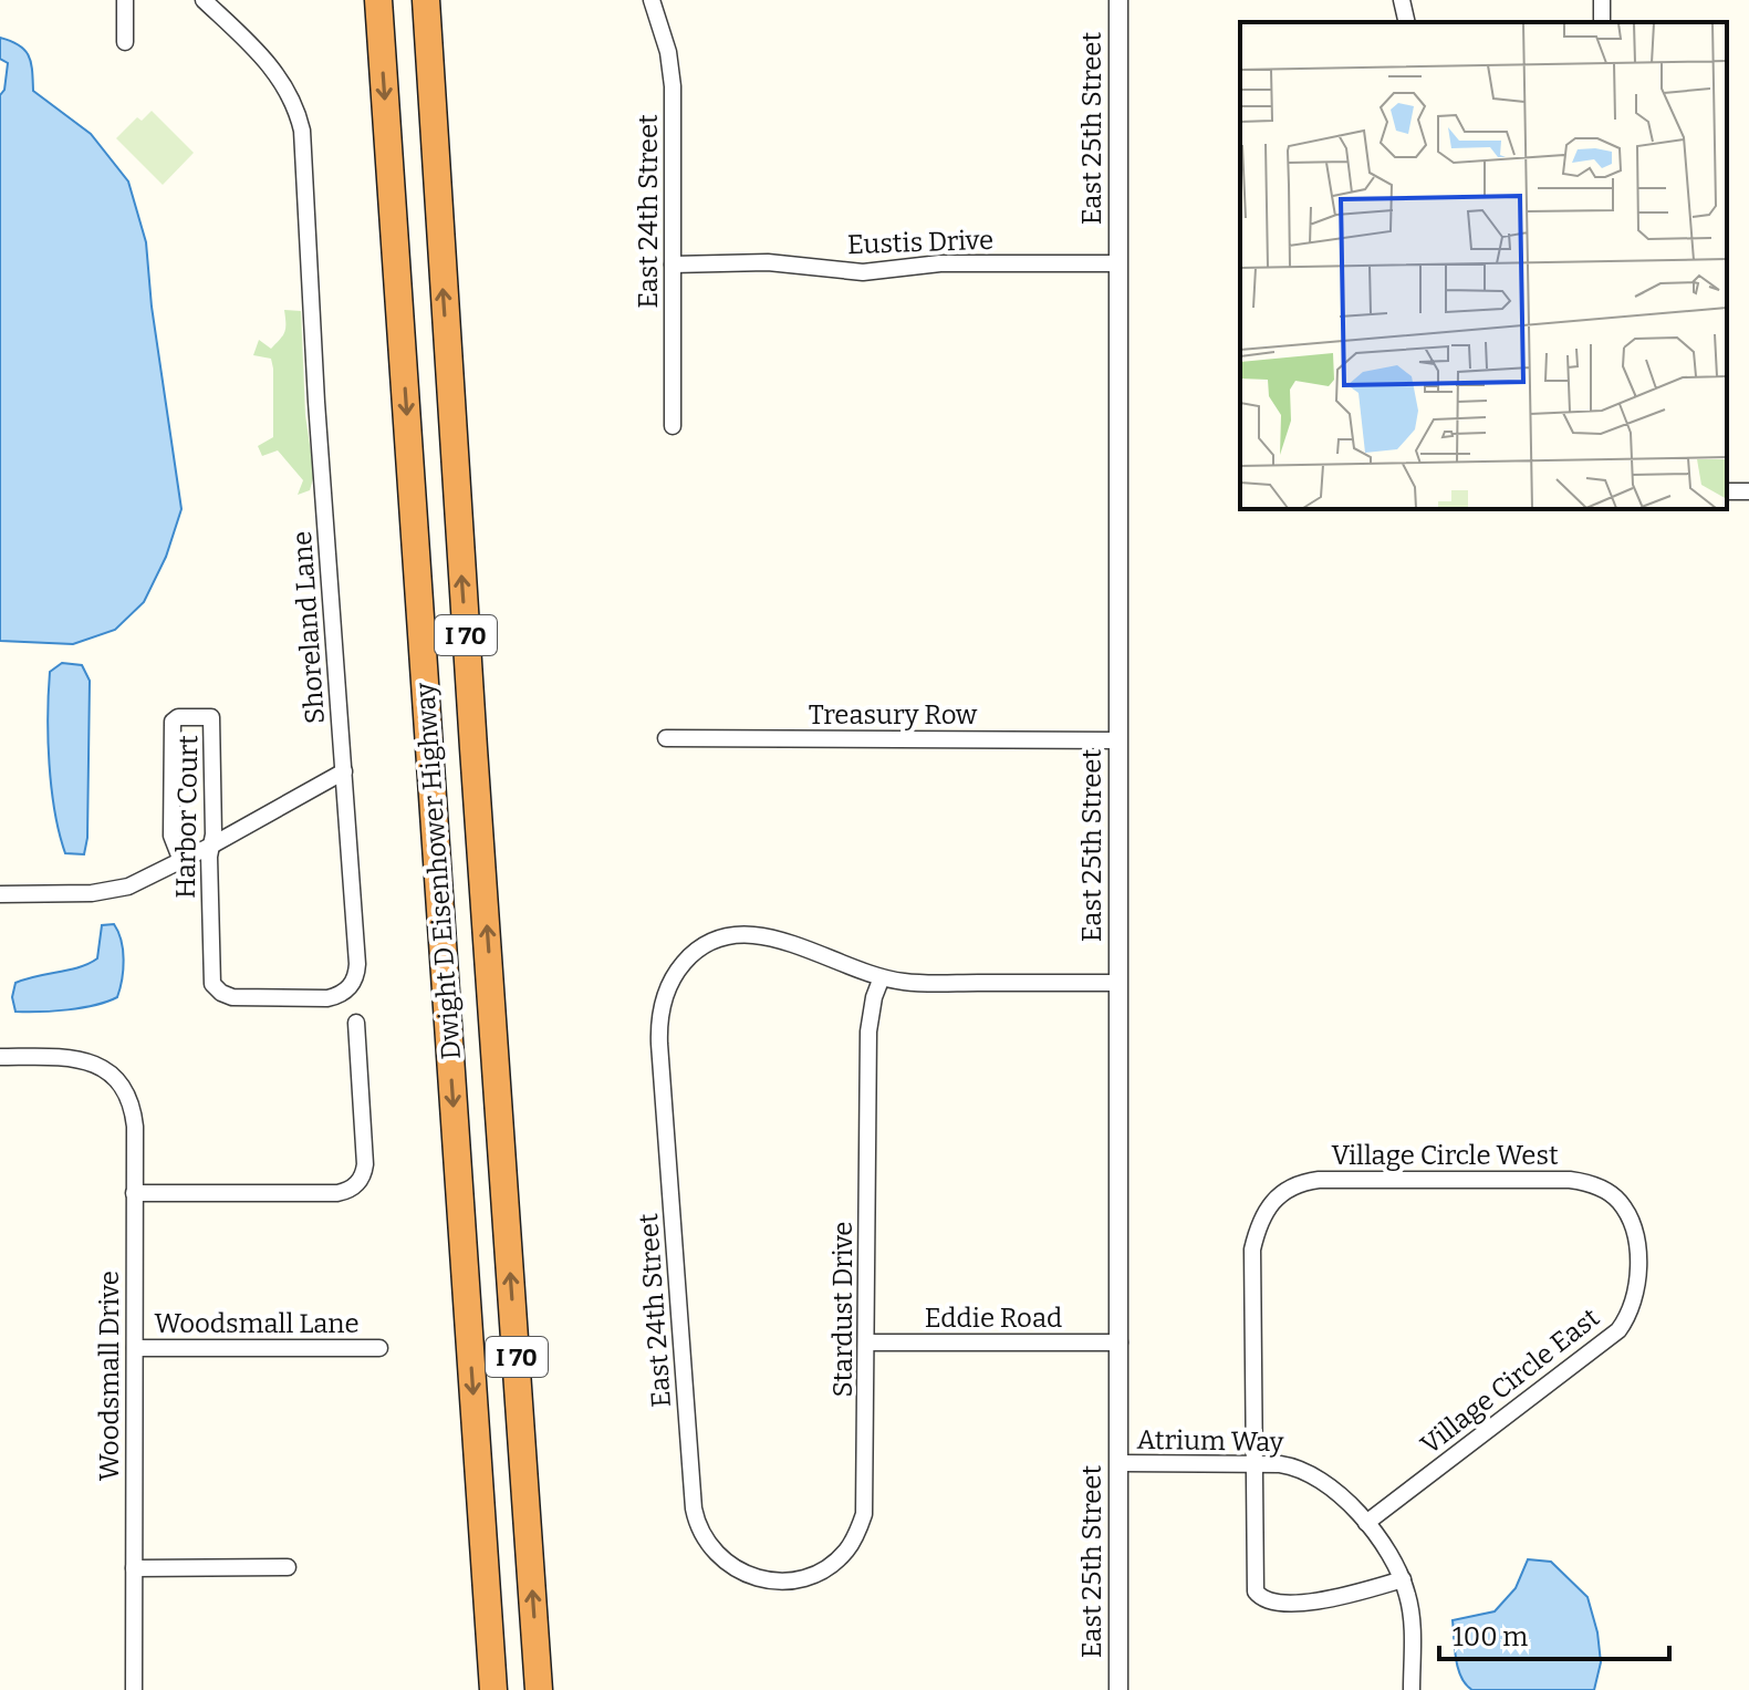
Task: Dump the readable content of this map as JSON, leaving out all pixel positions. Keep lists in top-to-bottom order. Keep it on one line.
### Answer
{"streets":{"highway":["I 70","Dwight D Eisenhower Highway"],"street":["East 25th Street","East 24th Street","Eustis Drive","Shoreland Lane","Treasury Row","Harbor Court","Village Circle West","Stardust Drive","Eddie Road","Woodsmall Lane","Woodsmall Drive","Village Circle East","Atrium Way"]},"crossings":[["East 25th Street","Eustis Drive"],["East 25th Street","Treasury Row"],["East 25th Street","Eddie Road"],["East 25th Street","Atrium Way"],["East 24th Street","Eustis Drive"],["East 24th Street","Stardust Drive"],["Shoreland Lane","Harbor Court"],["Village Circle West","Village Circle East"],["Village Circle West","Atrium Way"],["Stardust Drive","Eddie Road"],["Woodsmall Lane","Woodsmall Drive"],["Village Circle East","Atrium Way"]],"scale_bar":"100 m"}
